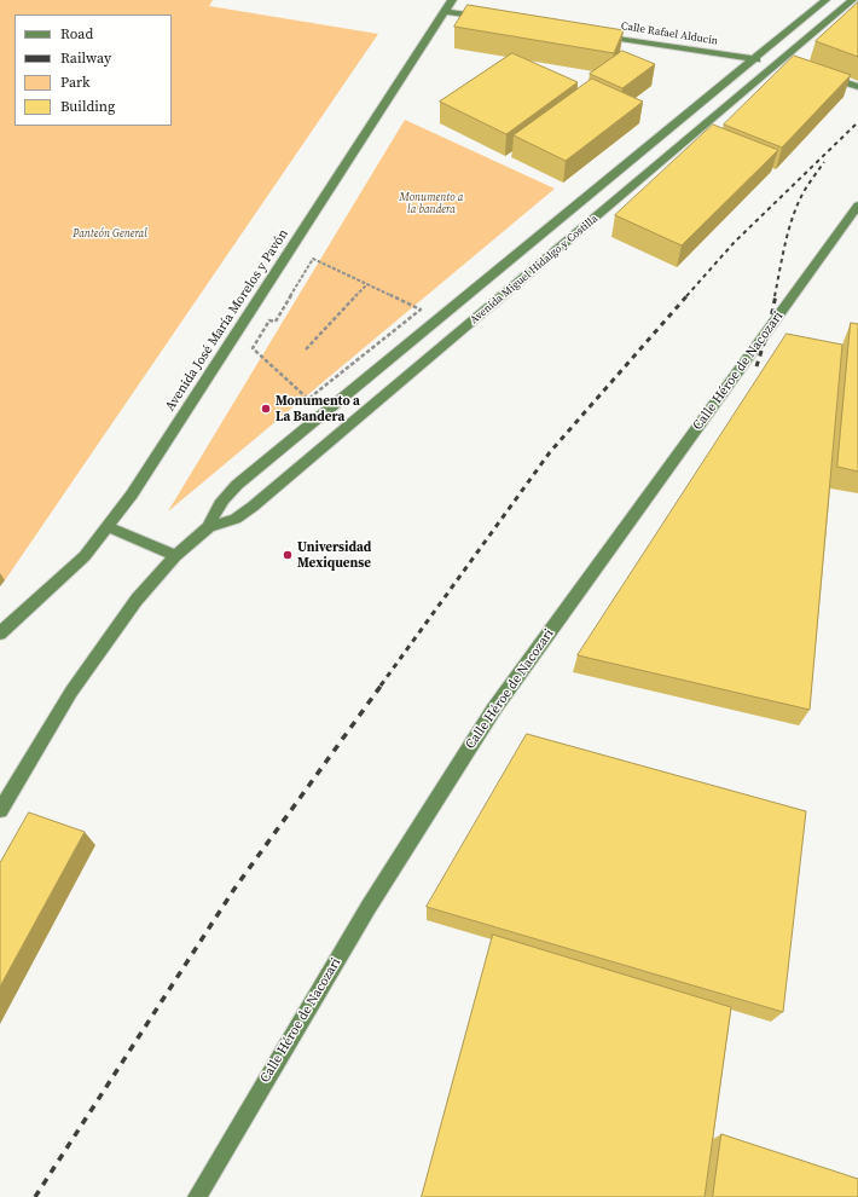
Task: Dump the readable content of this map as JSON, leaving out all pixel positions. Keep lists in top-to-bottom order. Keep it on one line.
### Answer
{"streets":{"main road":["Calle Rafael Alducin","Avenida Miguel Hidalgo y Costilla","Avenida José María Morelos y Pavón","Calle Héroe de Nacozari"]},"crossings":[["Calle Rafael Alducin","Avenida Miguel Hidalgo y Costilla"]],"parks":["Monumento a la bandera","Panteón General"],"places":["Monumento a La Bandera","Universidad Mexiquense"],"legend":["Road","Railway","Park","Building"]}
